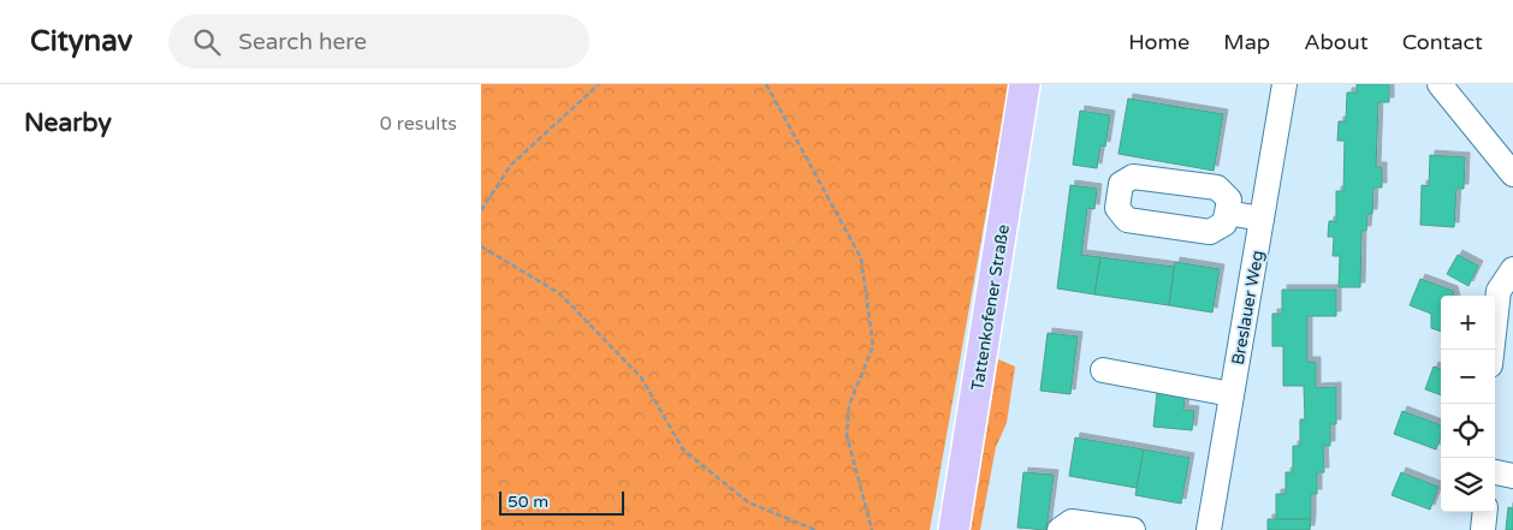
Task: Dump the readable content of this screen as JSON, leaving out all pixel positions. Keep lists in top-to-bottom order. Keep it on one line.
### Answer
{"streets":{"main road":["Tattenkofener Straße"],"street":["Breslauer Weg"]},"scale_bar":"50 m","page":{"header":"Citynav","search":"Search here","nav":["Home","Map","About","Contact"],"heading":["Nearby","0 results"],"map_buttons":["+","−"],"scale":"50 m"}}
